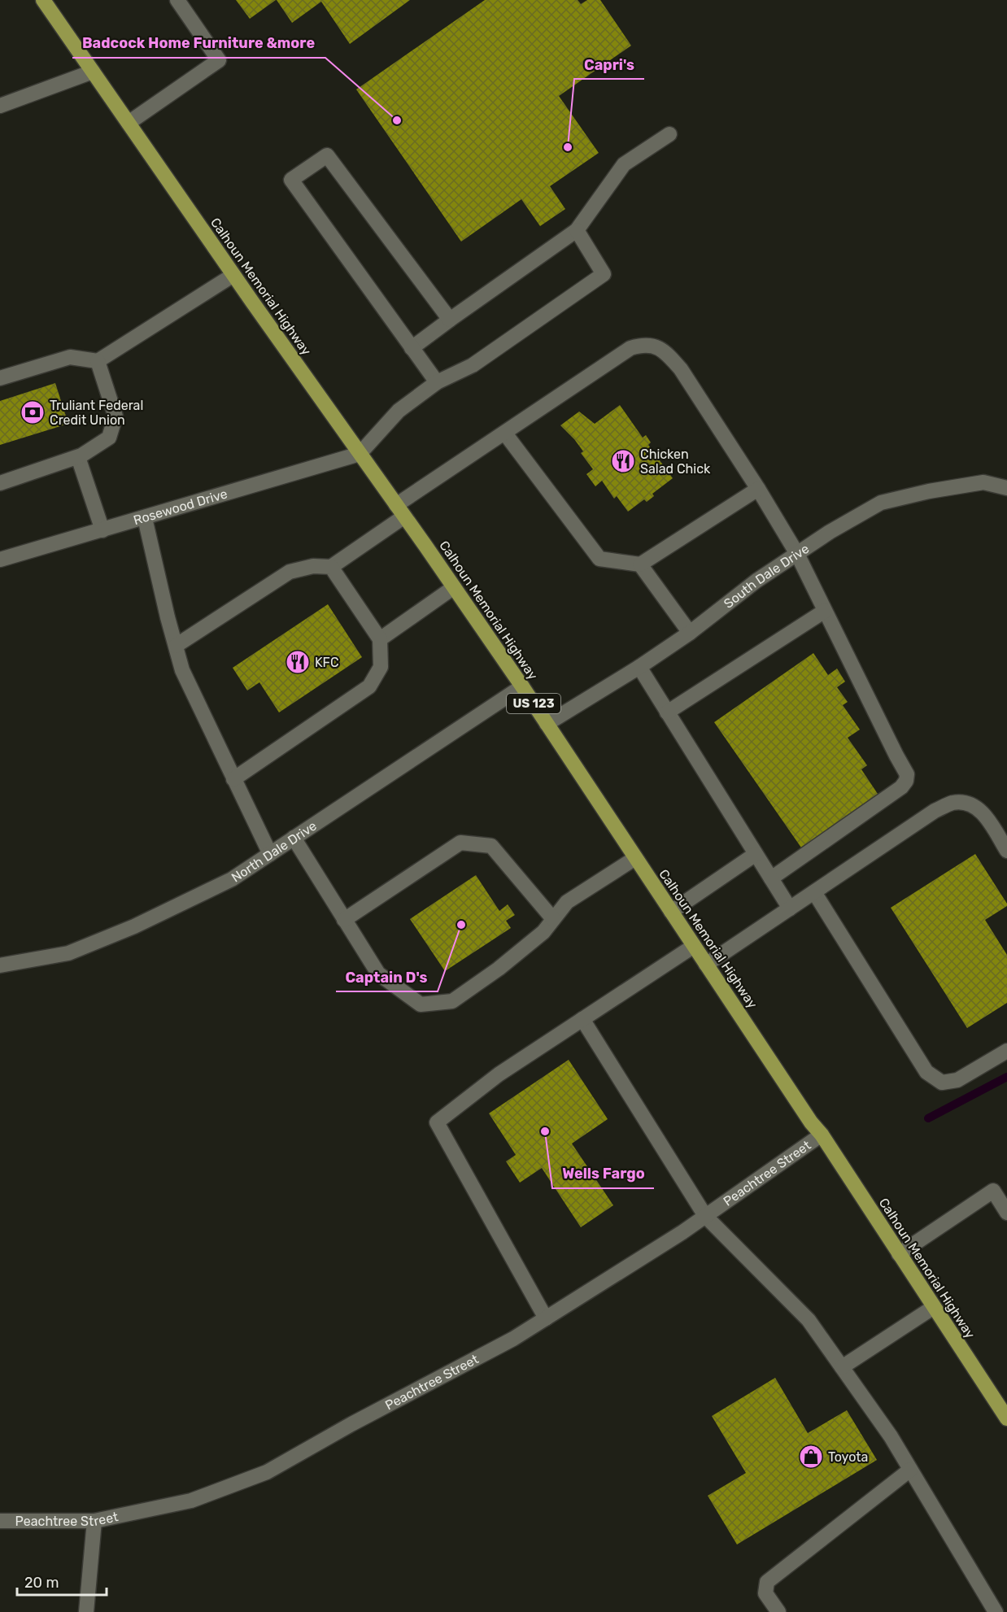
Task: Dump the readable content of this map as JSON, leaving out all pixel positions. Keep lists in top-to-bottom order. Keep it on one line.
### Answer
{"streets":{"highway":["Calhoun Memorial Highway","US 123"],"street":["Rosewood Drive","South Dale Drive","North Dale Drive","Peachtree Street"]},"crossings":[["Calhoun Memorial Highway","Rosewood Drive"],["Calhoun Memorial Highway","South Dale Drive"],["Calhoun Memorial Highway","North Dale Drive"],["Calhoun Memorial Highway","Peachtree Street"]],"places":{"other":["Badcock Home Furniture &more","Capri's","Captain D's","Wells Fargo"],"bank":["Truliant Federal Credit Union"],"restaurant":["Chicken Salad Chick","KFC"],"shop":["Toyota"]},"scale_bar":"20 m"}
